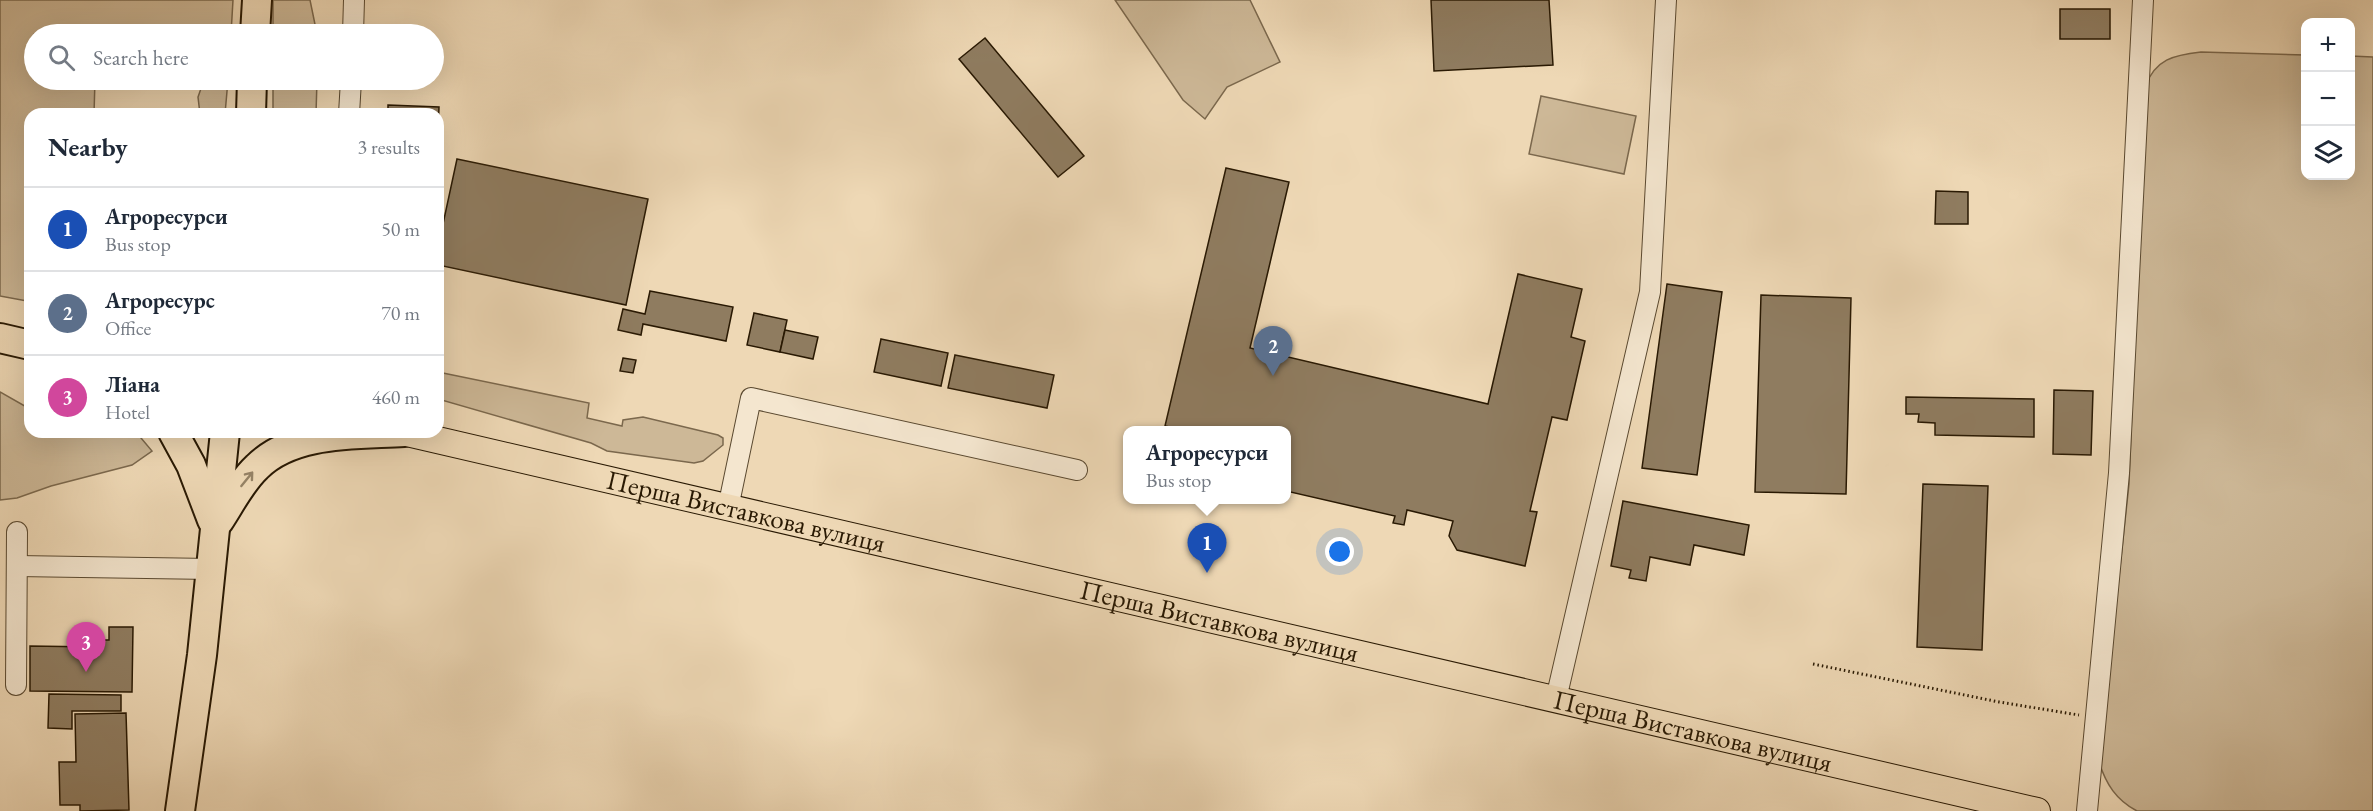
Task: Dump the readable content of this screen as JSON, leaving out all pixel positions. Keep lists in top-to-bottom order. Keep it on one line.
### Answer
{"streets":{"main road":["Перша Виставкова вулиця"]},"page":{"map_buttons":["+","−"],"search":"Search here","heading":["Nearby","3 results"],"list":[{"mark":"1","name":"Агроресурси","note":"Bus stop","value":"50 m"},{"mark":"2","name":"Агроресурс","note":"Office","value":"70 m"},{"mark":"3","name":"Ліана","note":"Hotel","value":"460 m"}],"pins":["2","1","3"],"popup":["Агроресурси","Bus stop"]}}
